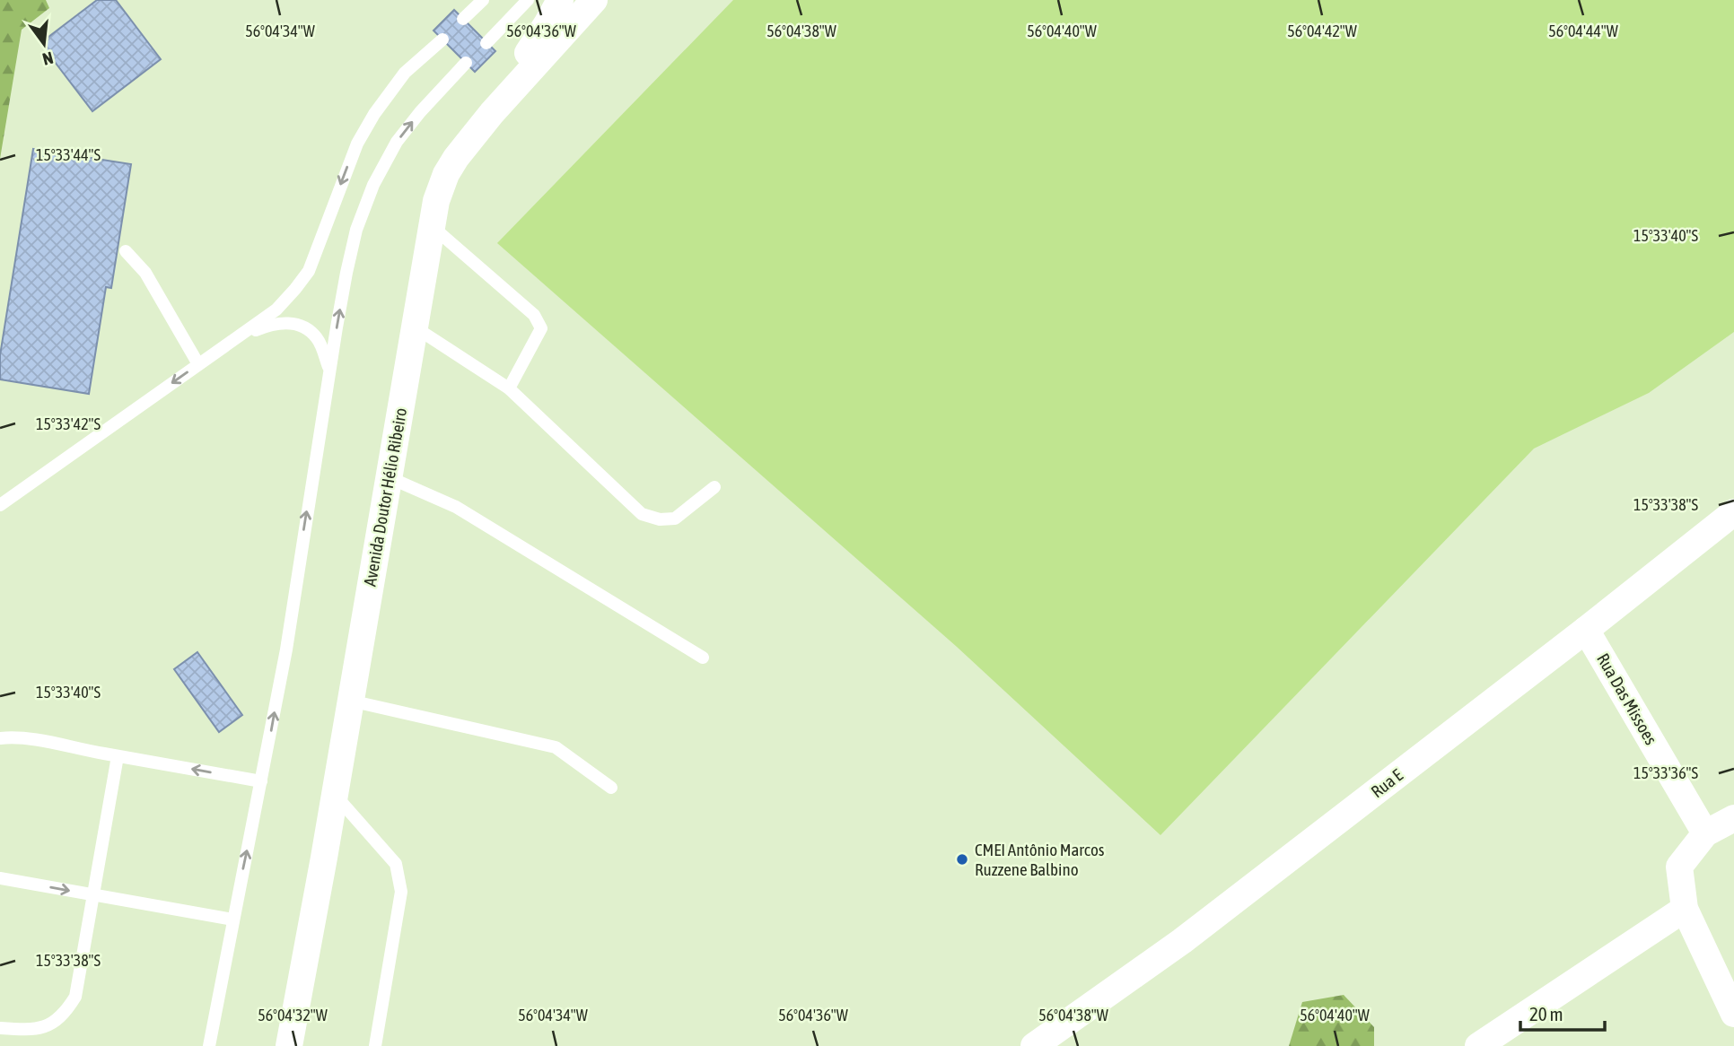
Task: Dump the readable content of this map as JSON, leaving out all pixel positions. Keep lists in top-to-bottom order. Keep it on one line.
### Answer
{"streets":{"street":["Avenida Doutor Hélio Ribeiro","Rua Das Missoes","Rua E"]},"crossings":[["Rua Das Missoes","Rua E"]],"places":["CMEI Antônio Marcos Ruzzene Balbino"],"scale_bar":"20 m","north":"bottom","coordinates":["56°04'34\"W","56°04'36\"W","56°04'38\"W","56°04'40\"W","56°04'42\"W","56°04'44\"W","15°33'44\"S","15°33'40\"S","15°33'42\"S","15°33'38\"S","15°33'36\"S","56°04'32\"W"]}
